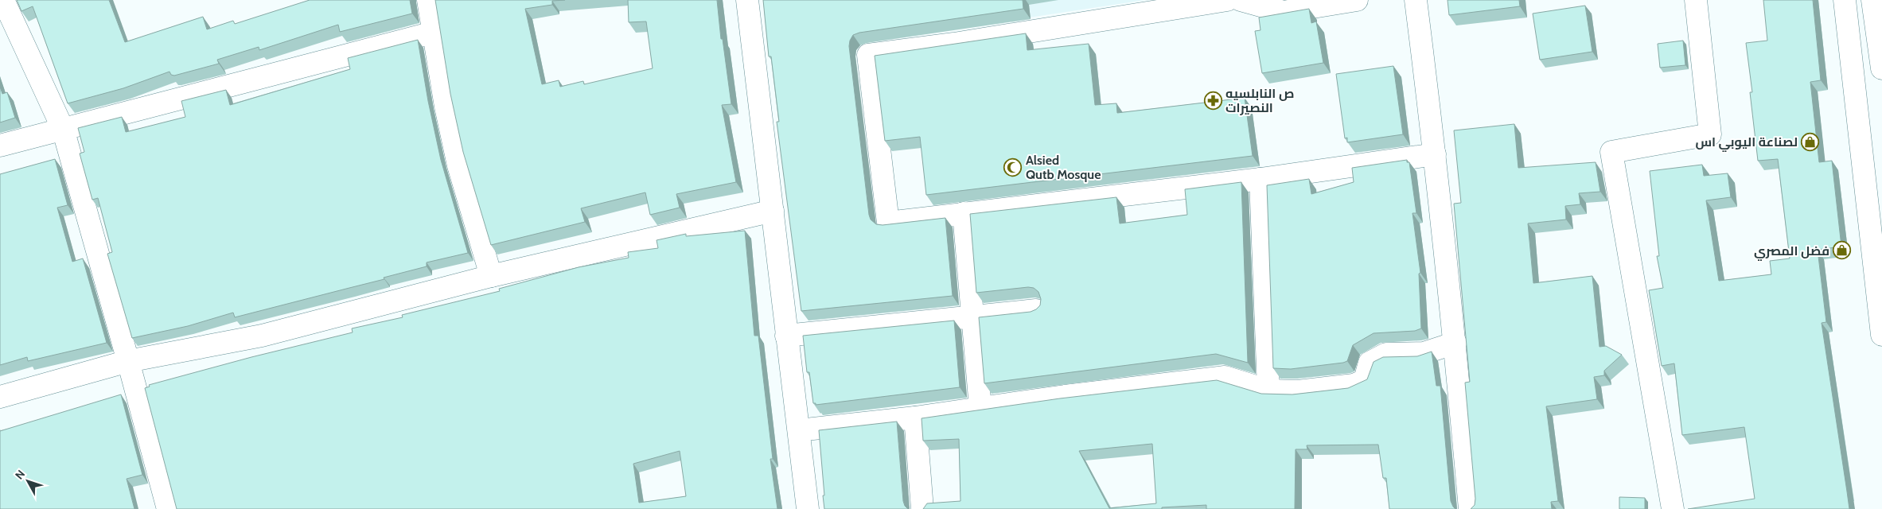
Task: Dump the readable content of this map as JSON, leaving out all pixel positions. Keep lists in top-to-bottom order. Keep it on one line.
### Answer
{"places":{"pharmacy":["ص النابلسيه النصيرات"],"shop":["لصناعة اليوبي اس","فضل المصري"],"mosque":["Alsied Qutb Mosque"]},"north":"top left"}
